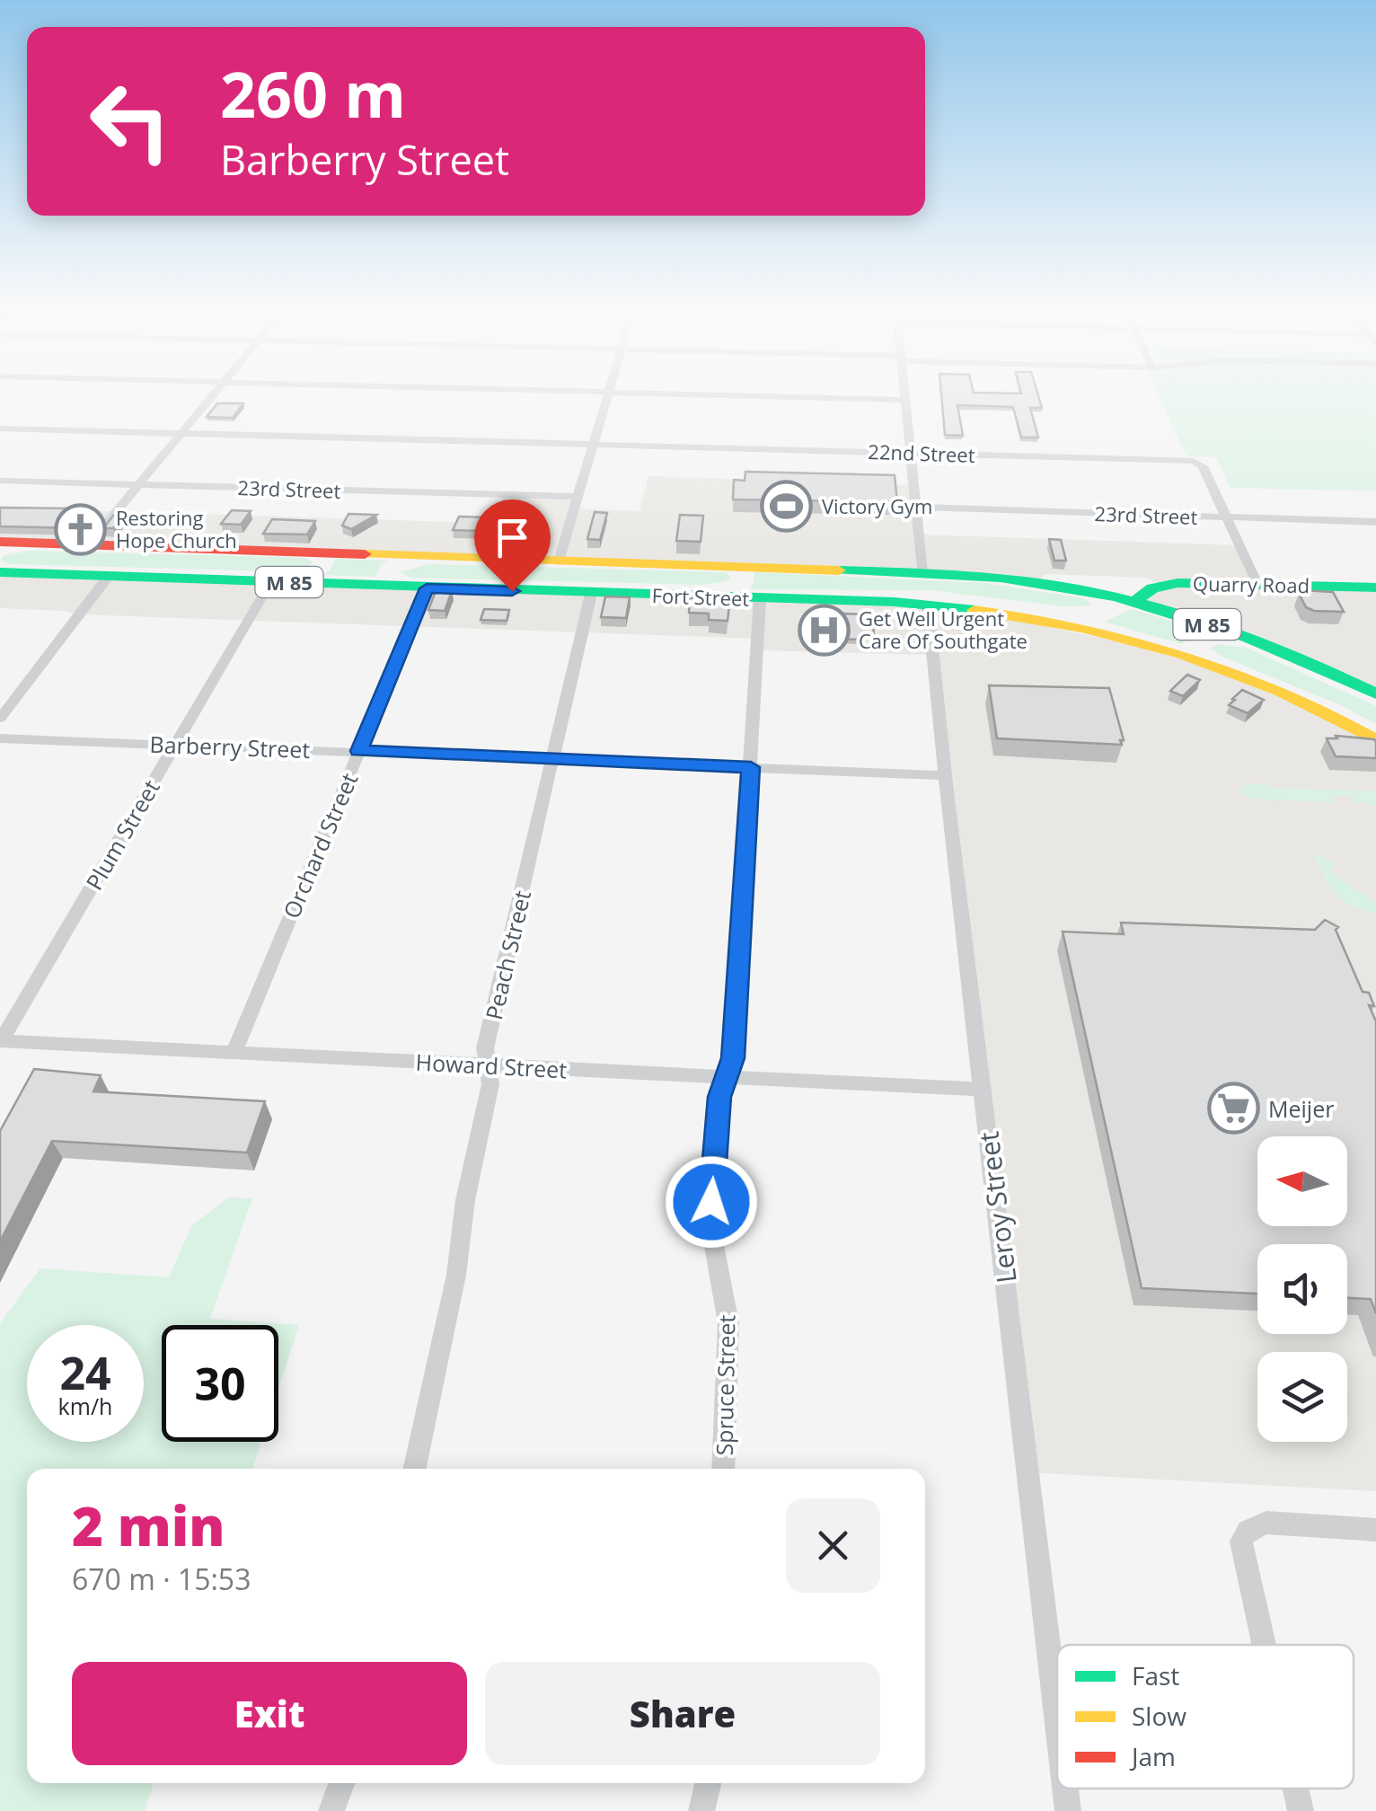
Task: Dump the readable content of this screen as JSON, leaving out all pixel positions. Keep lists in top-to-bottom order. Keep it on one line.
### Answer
{"streets":{"main road":["M 85","Quarry Road","Fort Street"],"street":["22nd Street","23rd Street","Barberry Street","Plum Street","Orchard Street","Peach Street","Howard Street","Leroy Street","Spruce Street"]},"crossings":[["22nd Street","23rd Street"],["Quarry Road","Fort Street"],["Fort Street","Plum Street"],["Fort Street","Orchard Street"],["Fort Street","Peach Street"],["Fort Street","Leroy Street"],["Fort Street","Spruce Street"],["Barberry Street","Plum Street"],["Barberry Street","Orchard Street"],["Barberry Street","Peach Street"],["Barberry Street","Leroy Street"],["Barberry Street","Spruce Street"],["Plum Street","Howard Street"],["Orchard Street","Howard Street"],["Peach Street","Howard Street"],["Howard Street","Leroy Street"],["Howard Street","Spruce Street"]],"places":{"sports":["Victory Gym"],"church":["Restoring Hope Church"],"hospital":["Get Well Urgent Care Of Southgate"],"supermarket":["Meijer"]},"legend":["Fast","Slow","Jam"],"north":"left","page":{"turn":["260 m","Barberry Street"],"speed":"24 km/h","limit":"30","heading":["2 min","670 m · 15:53"],"buttons":["Exit","Share"]}}
